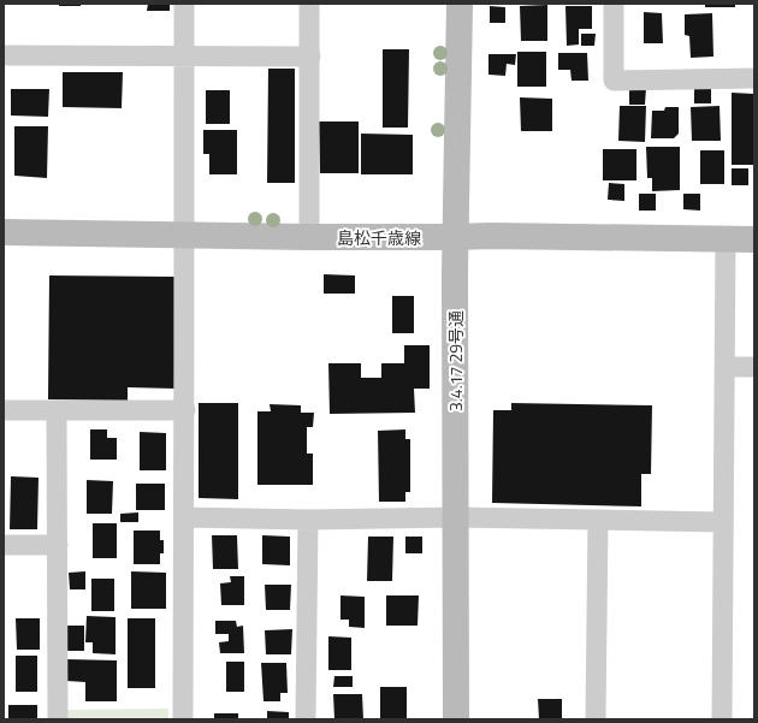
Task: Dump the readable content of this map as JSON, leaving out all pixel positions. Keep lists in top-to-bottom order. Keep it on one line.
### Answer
{"streets":{"main road":["島松千歳線","3.4.17 29号通"]},"crossings":[["島松千歳線","3.4.17 29号通"]]}
